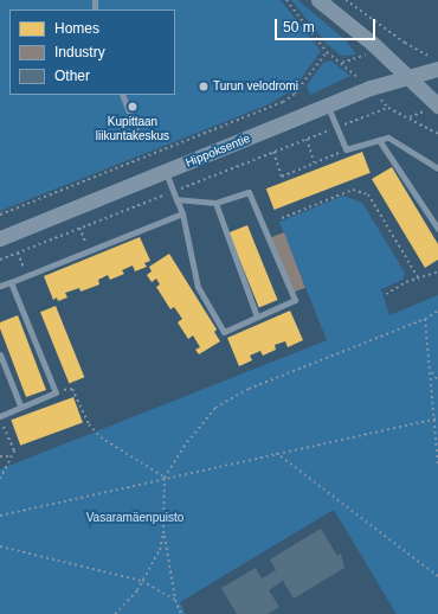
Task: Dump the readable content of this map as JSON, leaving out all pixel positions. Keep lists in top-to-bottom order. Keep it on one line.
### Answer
{"streets":{"street":["Hippoksentie"]},"parks":["Vasaramäenpuisto"],"places":["Turun velodromi","Kupittaan liikuntakeskus"],"legend":["Homes","Industry","Other"],"scale_bar":"50 m"}
